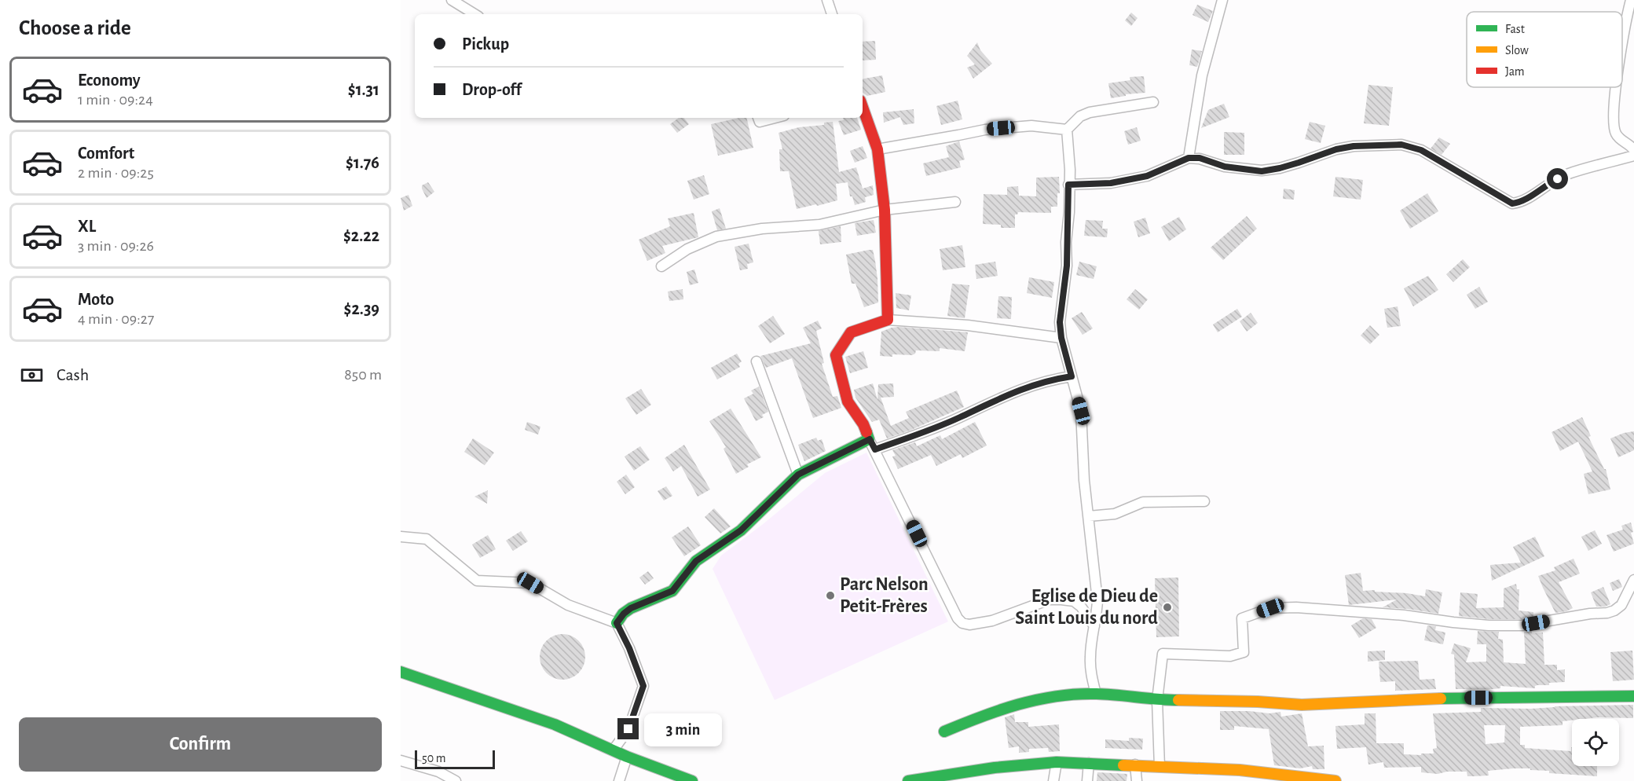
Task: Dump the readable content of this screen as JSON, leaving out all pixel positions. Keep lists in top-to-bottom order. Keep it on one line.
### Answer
{"places":["Parc Nelson Petit-Frères","Eglise de Dieu de Saint Louis du nord"],"legend":["Fast","Slow","Jam"],"scale_bar":"50 m","page":{"heading":"Choose a ride","banner":["Pickup","Drop-off"],"list":[{"name":"Economy","note":"1 min · 09:24","value":"$1.31"},{"name":"Comfort","note":"2 min · 09:25","value":"$1.76"},{"name":"XL","note":"3 min · 09:26","value":"$2.22"},{"name":"Moto","note":"4 min · 09:27","value":"$2.39"}],"pay":["Cash","850 m"],"buttons":"Confirm","bubble":"3 min","scale":"50 m"}}
